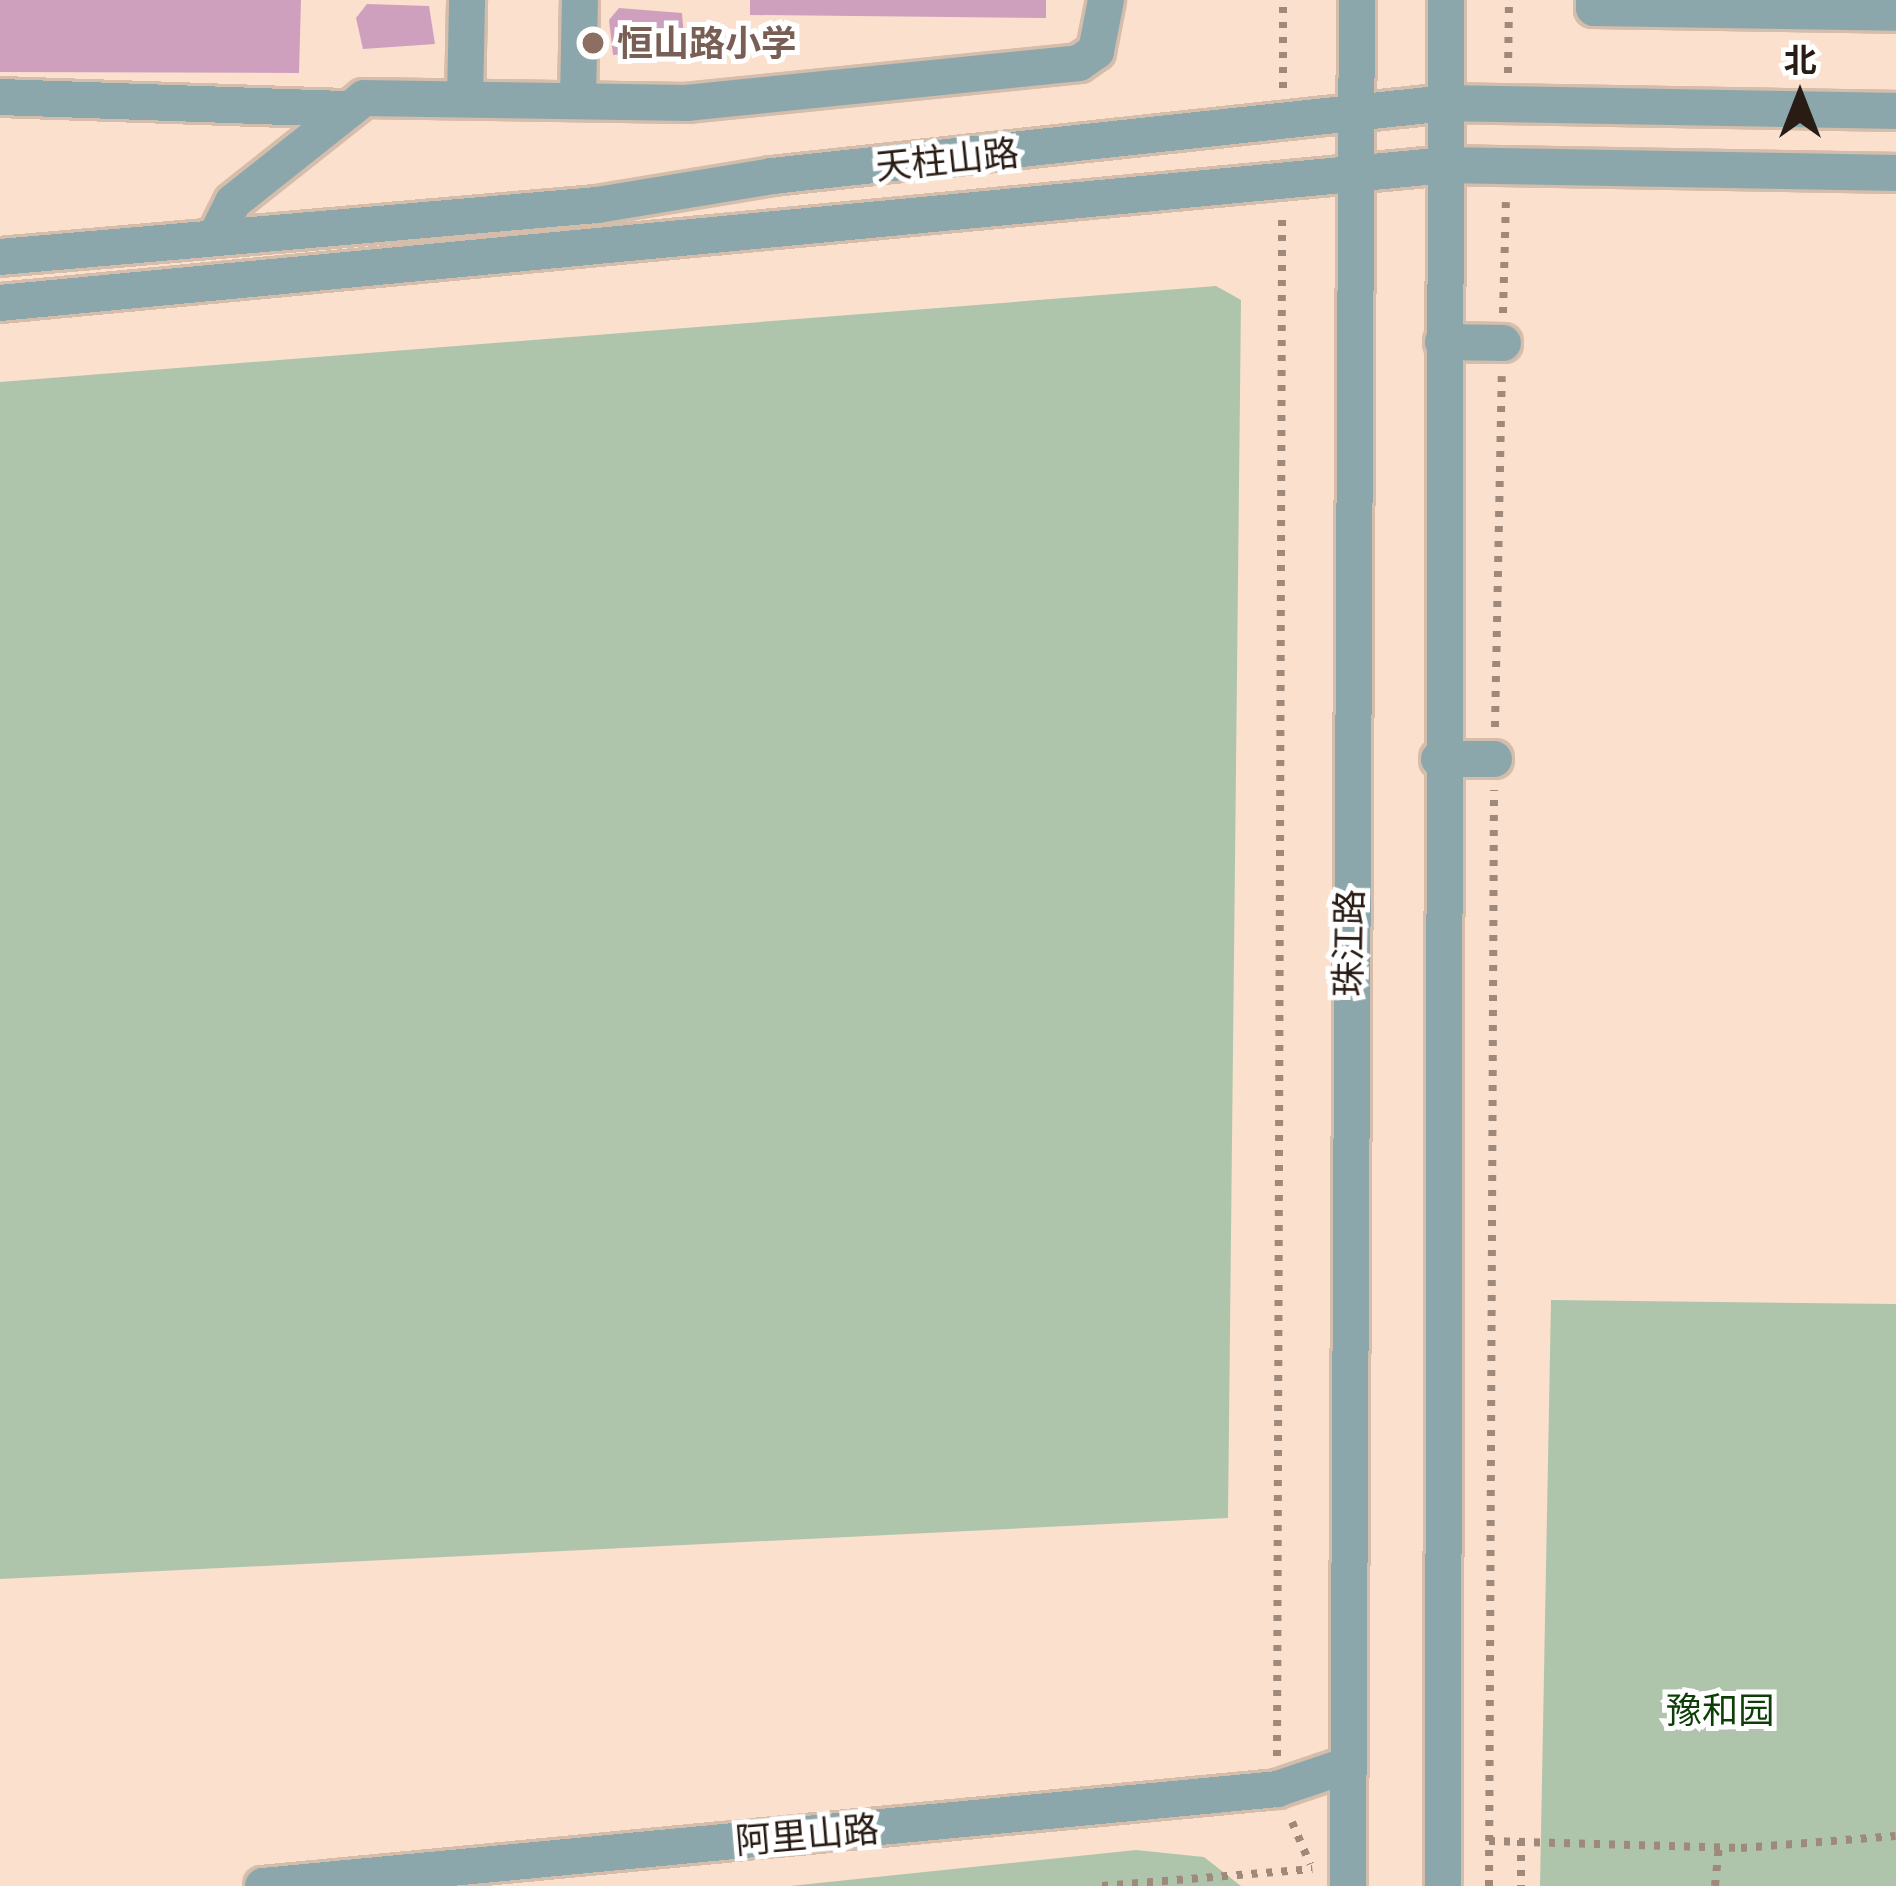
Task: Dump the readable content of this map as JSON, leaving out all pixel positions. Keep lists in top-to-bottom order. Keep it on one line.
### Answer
{"streets":{"street":["天柱山路","珠江路","阿里山路"]},"crossings":[["天柱山路","珠江路"],["珠江路","阿里山路"]],"parks":["豫和园"],"places":["恒山路小学"],"north":"top"}
